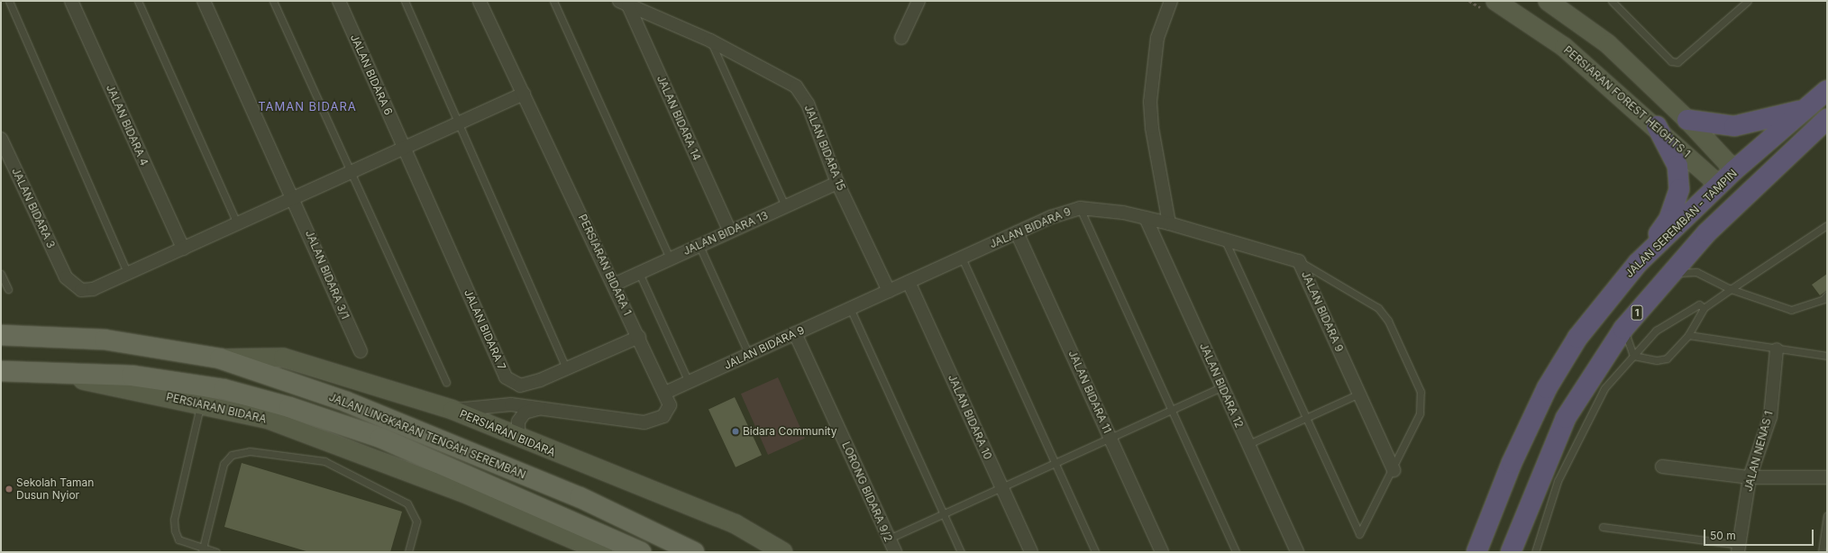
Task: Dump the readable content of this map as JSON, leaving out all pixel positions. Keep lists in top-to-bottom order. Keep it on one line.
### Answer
{"streets":{"highway":["JALAN SEREMBAN - TAMPIN","1"],"main road":["PERSIARAN FOREST HEIGHTS 1","PERSIARAN BIDARA","JALAN LINGKARAN TENGAH SEREMBAN"],"street":["JALAN BIDARA 6","JALAN BIDARA 14","JALAN BIDARA 4","JALAN BIDARA 15","JALAN BIDARA 3","JALAN BIDARA 9","JALAN BIDARA 13","PERSIARAN BIDARA 1","JALAN BIDARA 3/1","JALAN BIDARA 7","JALAN BIDARA 12","JALAN BIDARA 11","JALAN BIDARA 10","JALAN NENAS 1","LORONG BIDARA 9/2"]},"crossings":[["JALAN BIDARA 6","JALAN BIDARA 7"],["PERSIARAN FOREST HEIGHTS 1","JALAN SEREMBAN - TAMPIN"],["JALAN BIDARA 14","JALAN BIDARA 15"],["JALAN BIDARA 14","JALAN BIDARA 13"],["JALAN BIDARA 15","JALAN BIDARA 9"],["JALAN BIDARA 15","JALAN BIDARA 13"],["JALAN BIDARA 9","PERSIARAN BIDARA 1"],["JALAN BIDARA 9","JALAN BIDARA 12"],["JALAN BIDARA 9","JALAN BIDARA 11"],["JALAN BIDARA 9","JALAN BIDARA 10"],["JALAN BIDARA 9","LORONG BIDARA 9/2"],["JALAN BIDARA 13","PERSIARAN BIDARA 1"],["PERSIARAN BIDARA 1","JALAN BIDARA 7"],["PERSIARAN BIDARA 1","PERSIARAN BIDARA"],["PERSIARAN BIDARA","JALAN LINGKARAN TENGAH SEREMBAN"]],"districts":["TAMAN BIDARA"],"places":["Bidara Community","Sekolah Taman Dusun Nyior"],"scale_bar":"50 m"}
